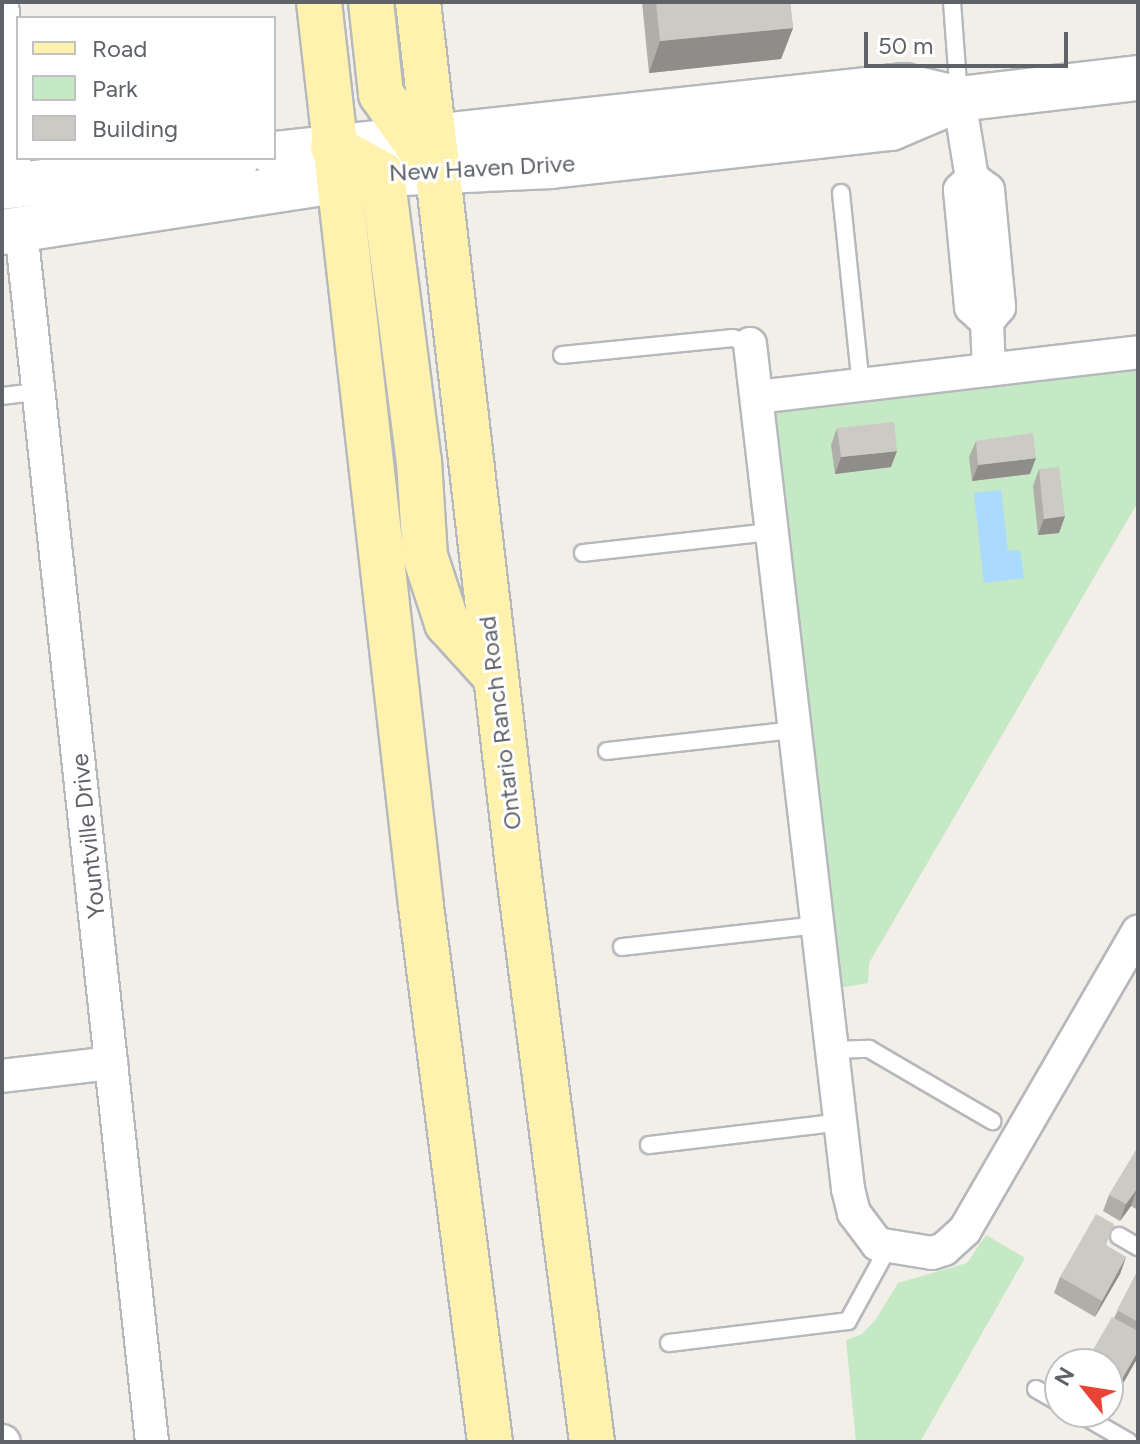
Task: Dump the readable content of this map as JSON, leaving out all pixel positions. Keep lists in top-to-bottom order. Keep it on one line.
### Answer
{"streets":{"main road":["Ontario Ranch Road"],"street":["New Haven Drive","Yountville Drive"]},"crossings":[["New Haven Drive","Ontario Ranch Road"],["New Haven Drive","Yountville Drive"]],"legend":["Road","Park","Building"],"scale_bar":"50 m","north":"top left"}
